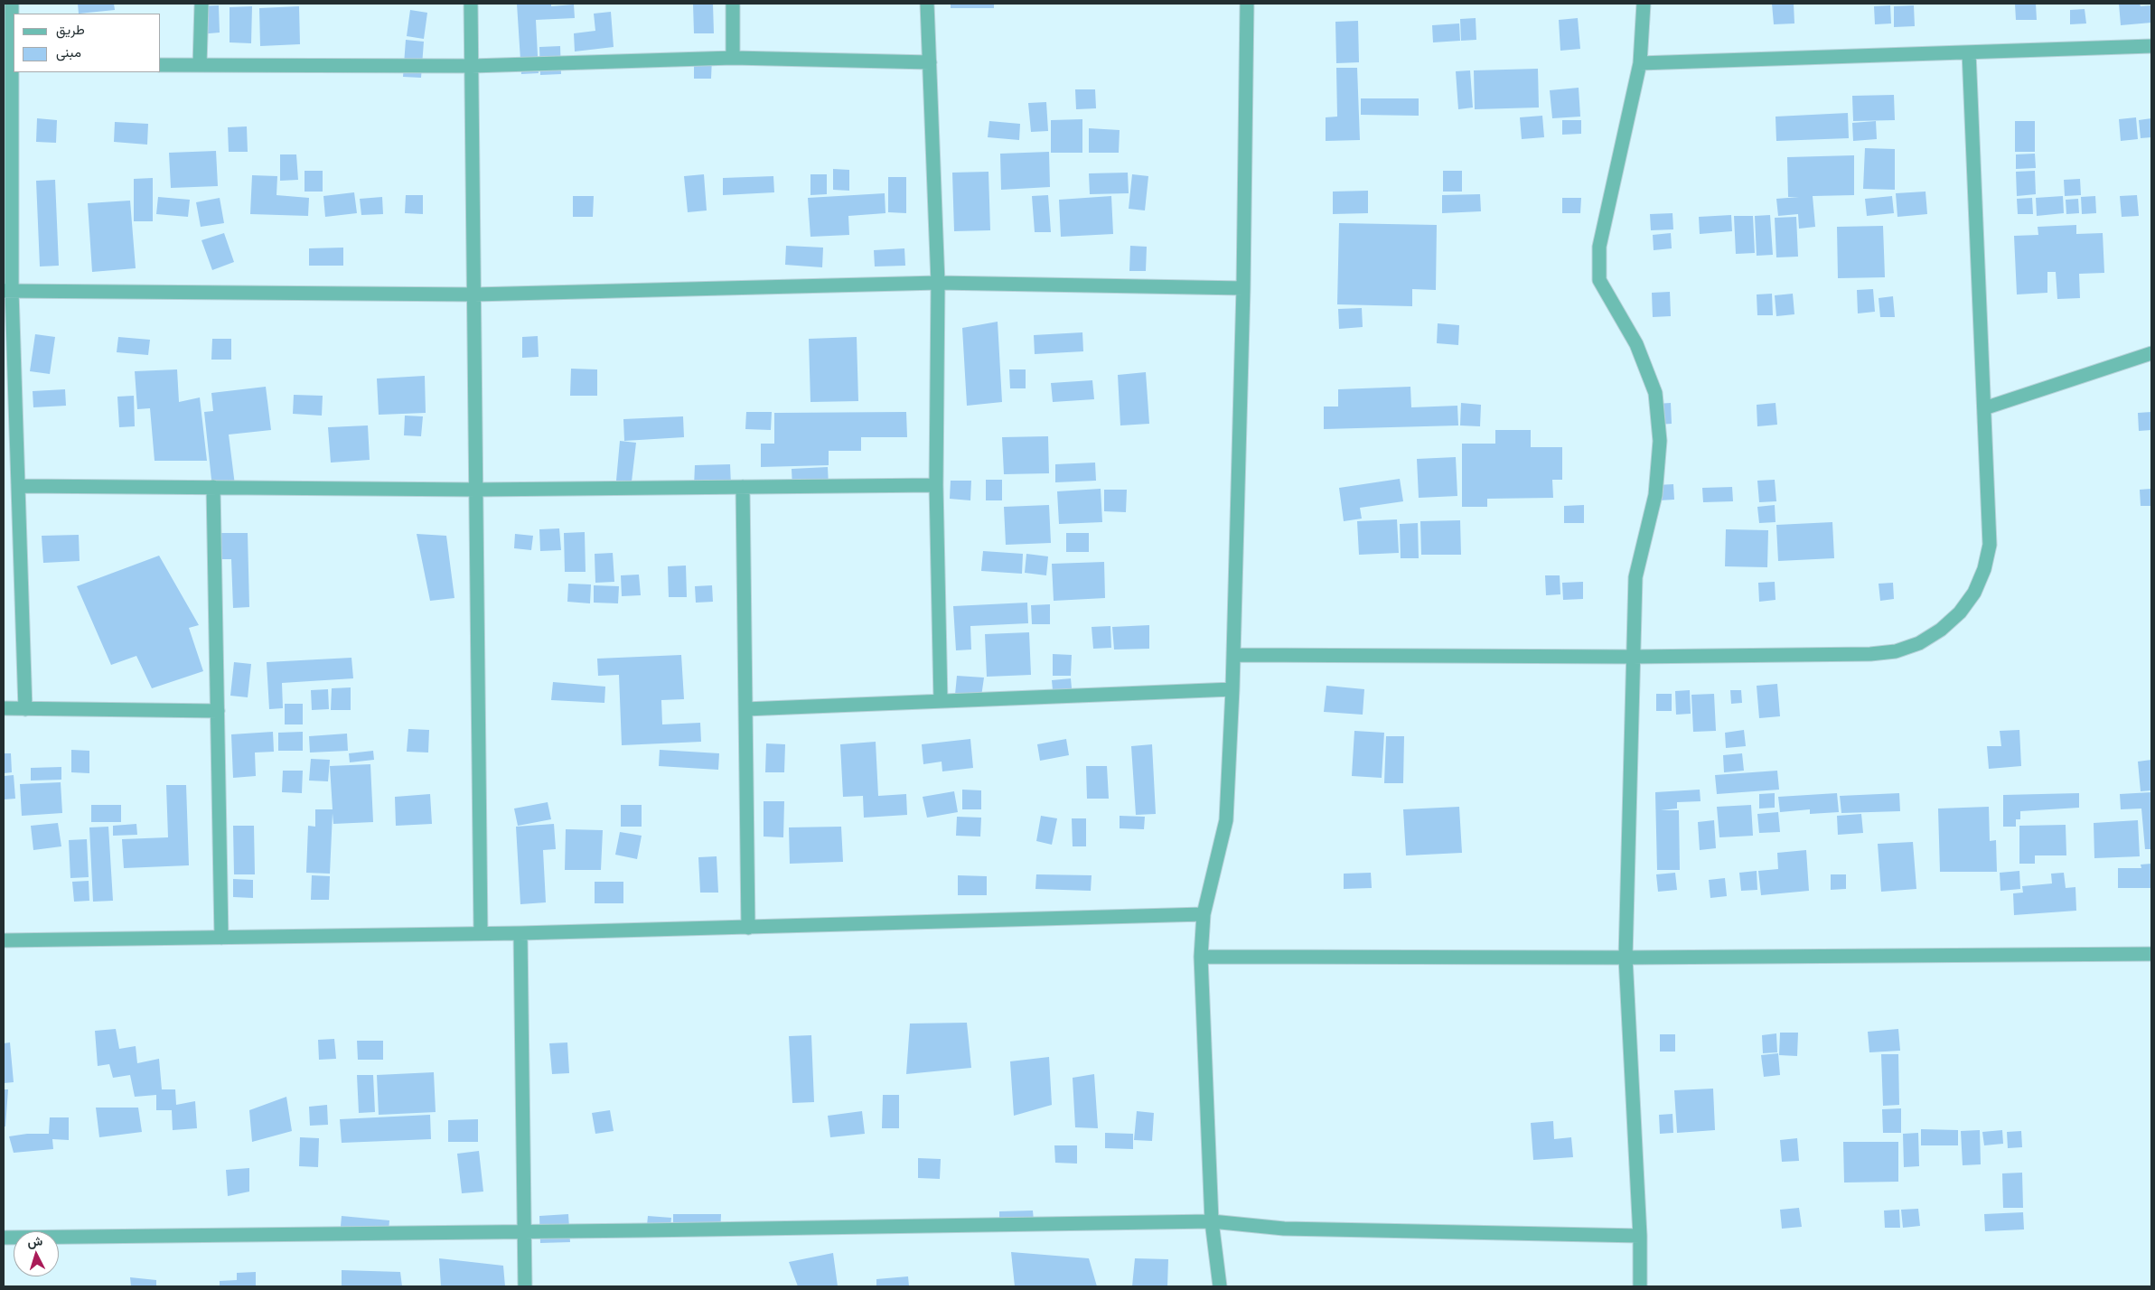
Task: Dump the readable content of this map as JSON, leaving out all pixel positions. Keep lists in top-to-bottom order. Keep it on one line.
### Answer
{"legend":["طريق","مبنى"],"north":"top"}
